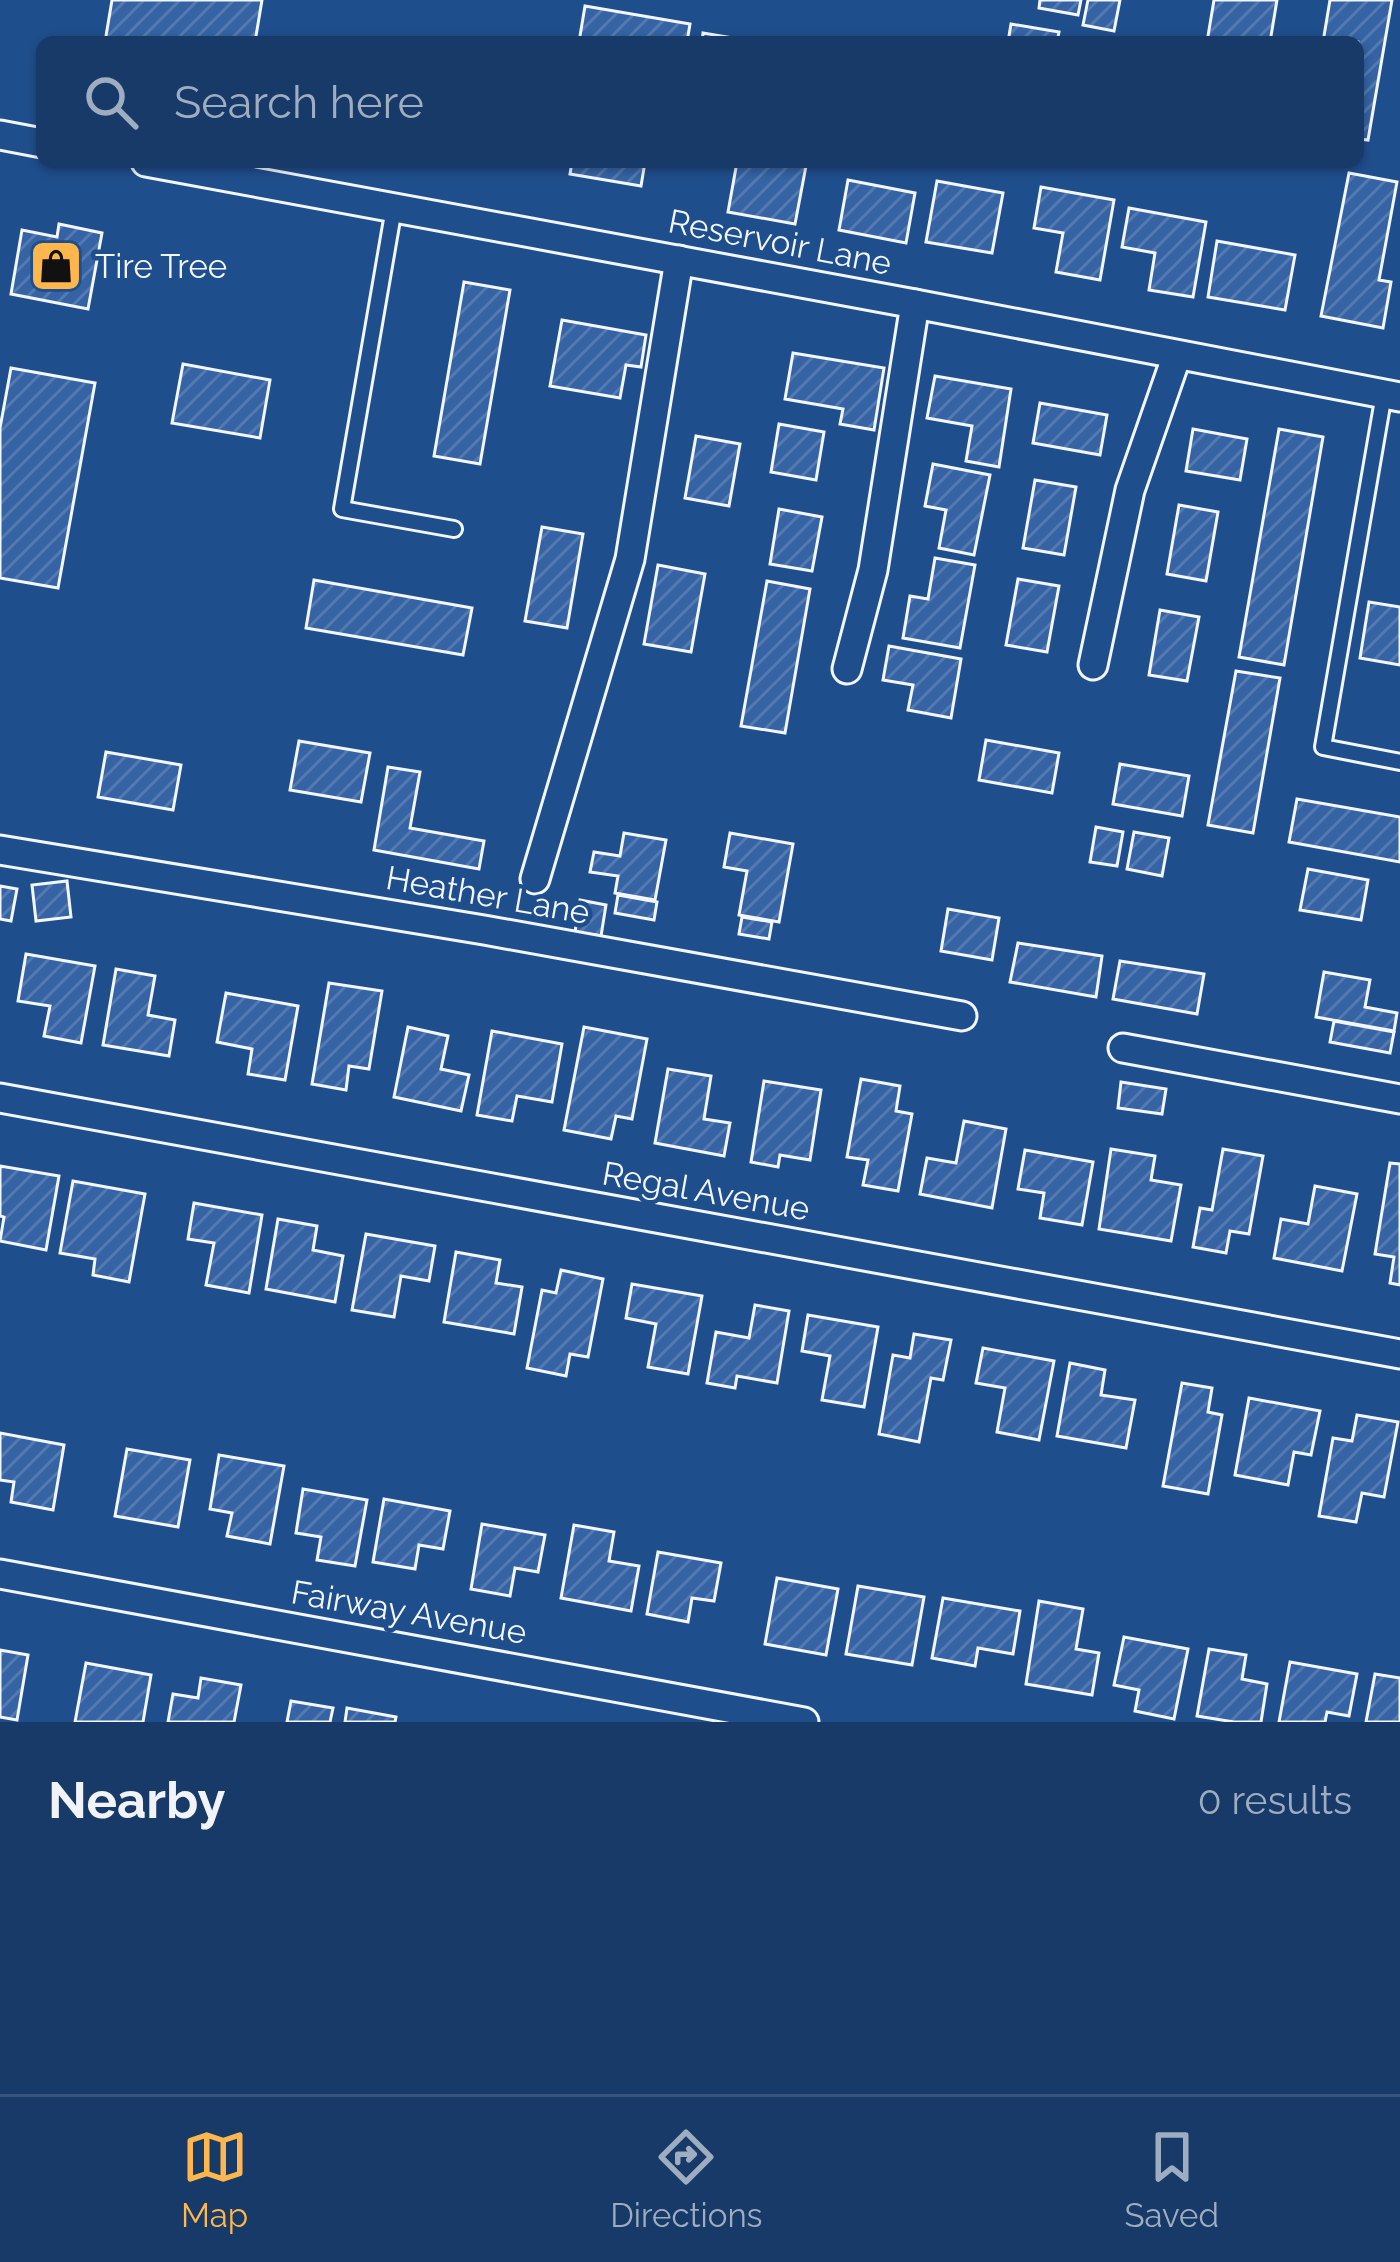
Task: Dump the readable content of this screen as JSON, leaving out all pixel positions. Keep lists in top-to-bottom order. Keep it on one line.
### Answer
{"streets":{"street":["Reservoir Lane","Heather Lane","Regal Avenue","Fairway Avenue"]},"places":{"shop":["Tire Tree"]},"page":{"search":"Search here","heading":["Nearby","0 results"],"nav":["Map","Directions","Saved"]}}
